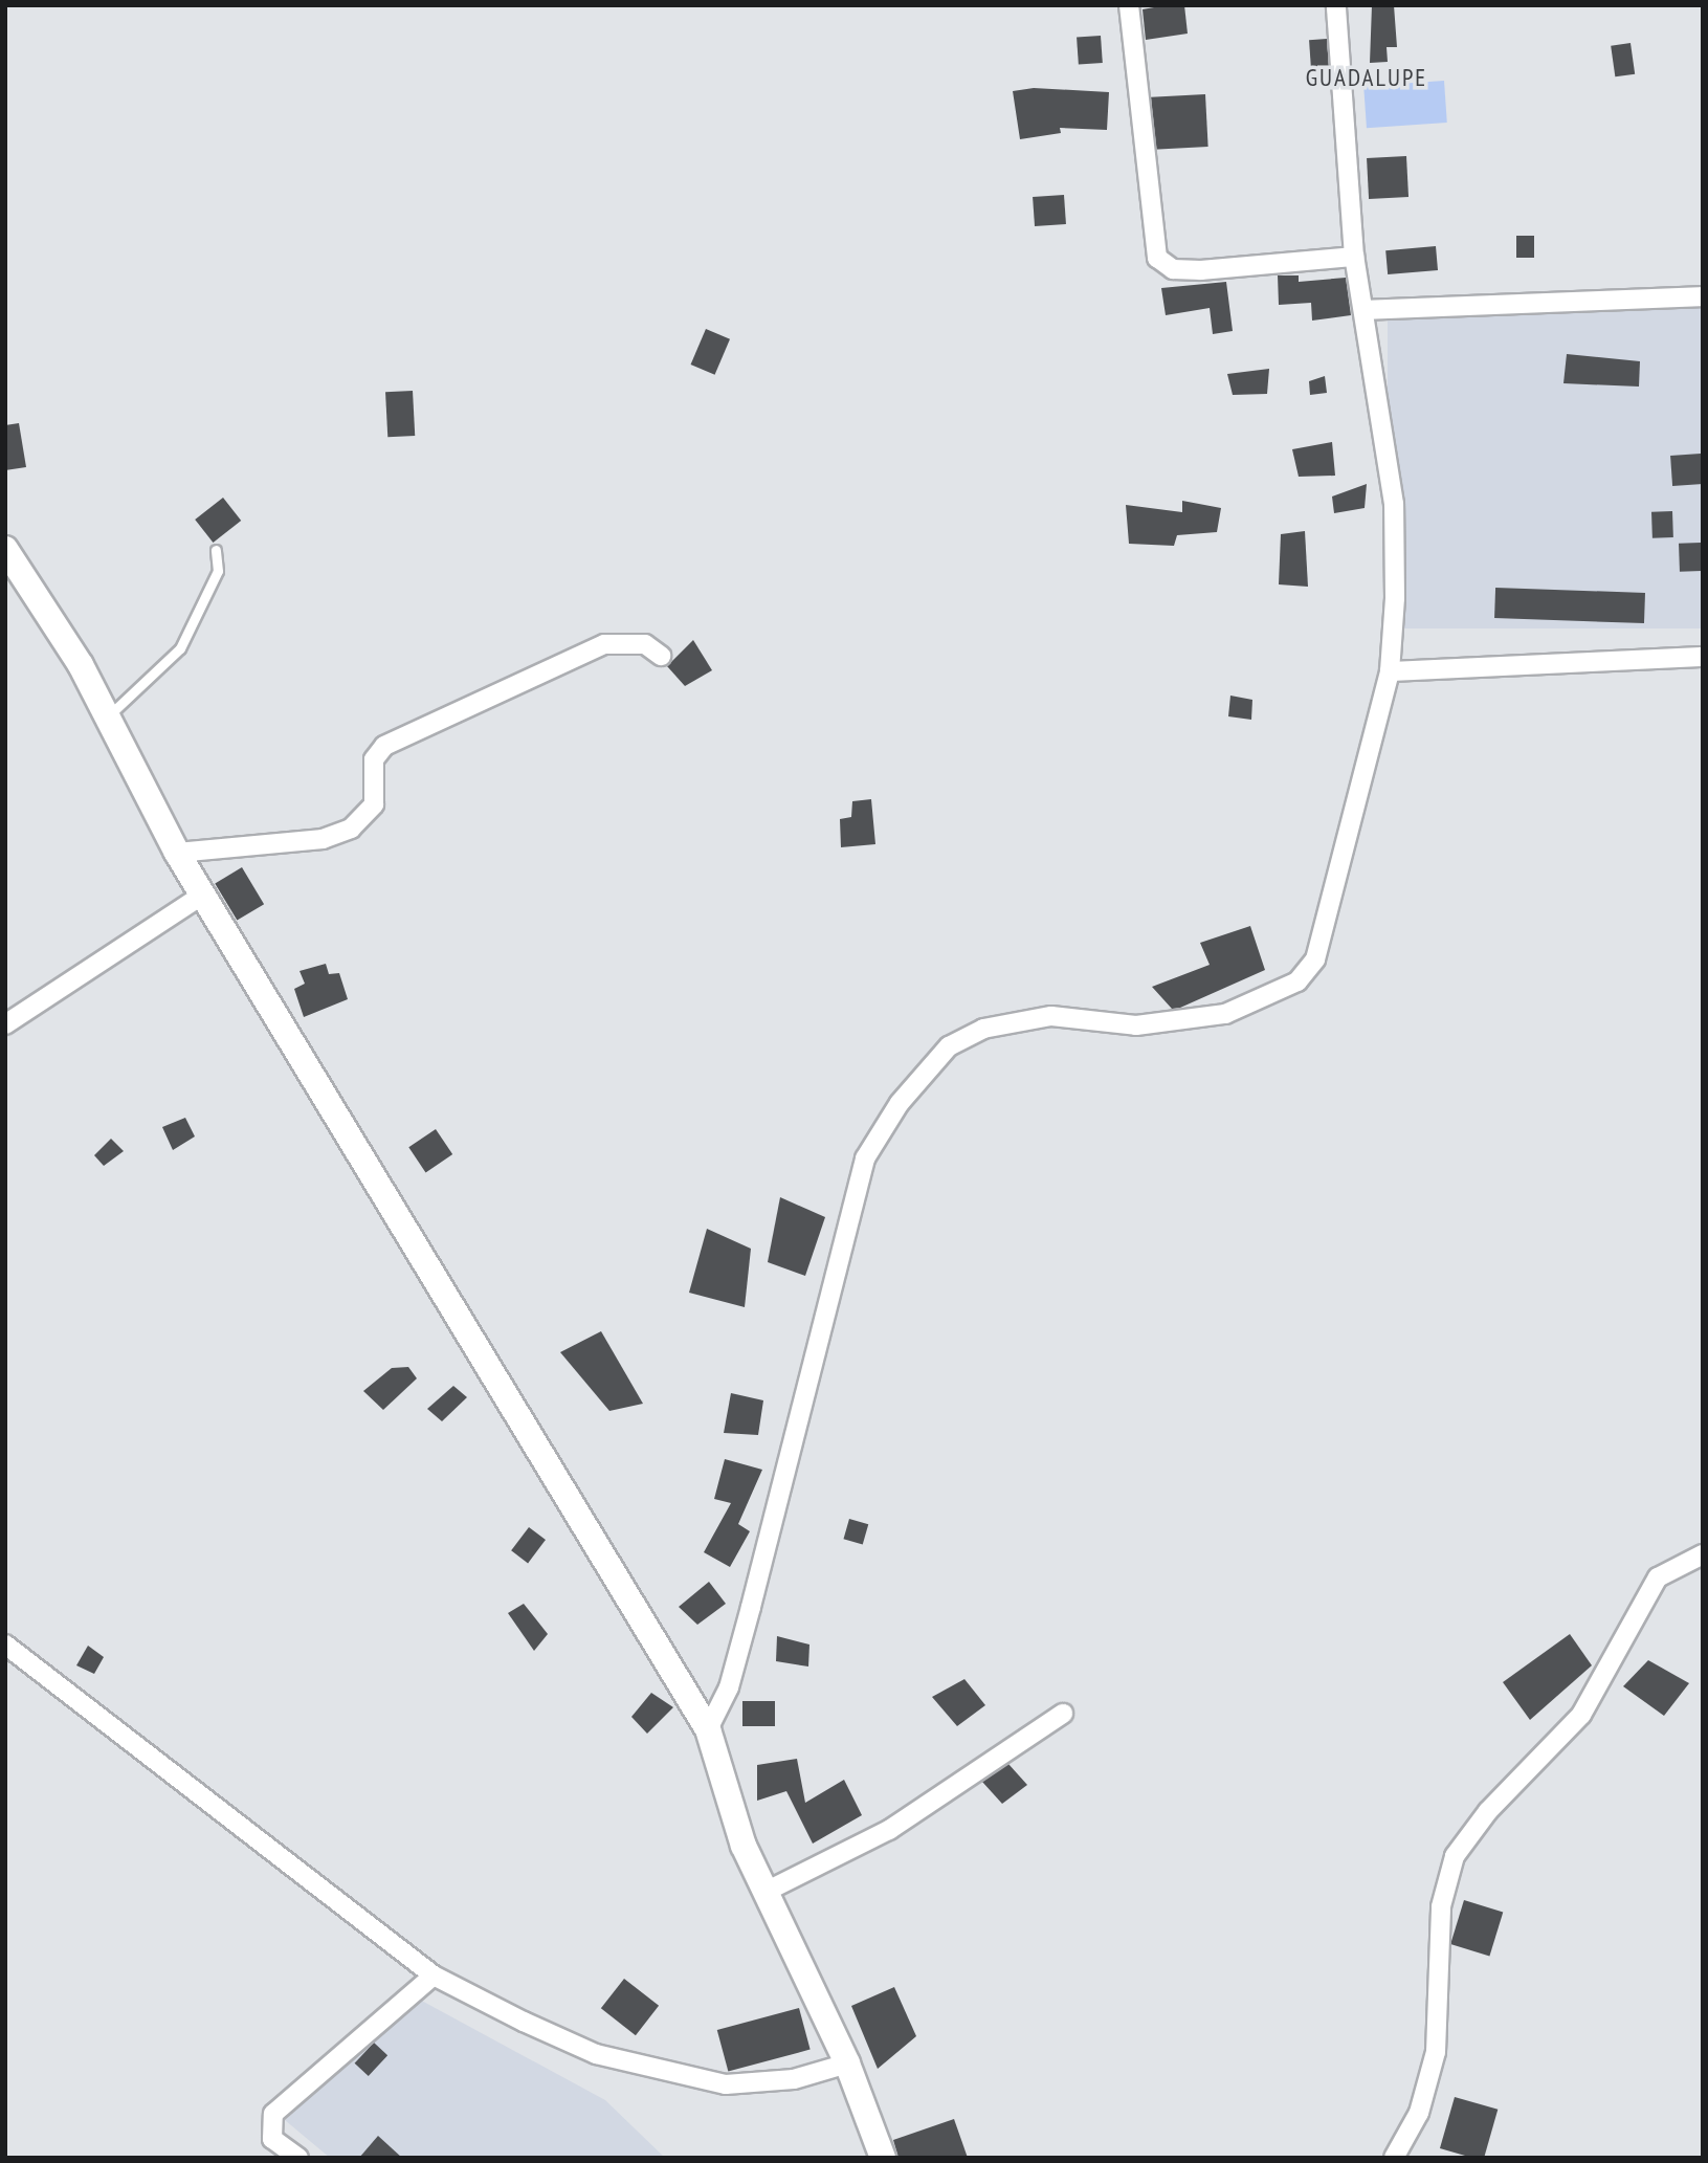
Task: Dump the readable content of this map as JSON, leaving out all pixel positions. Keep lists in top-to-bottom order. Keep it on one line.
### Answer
{"districts":["GUADALUPE"]}
